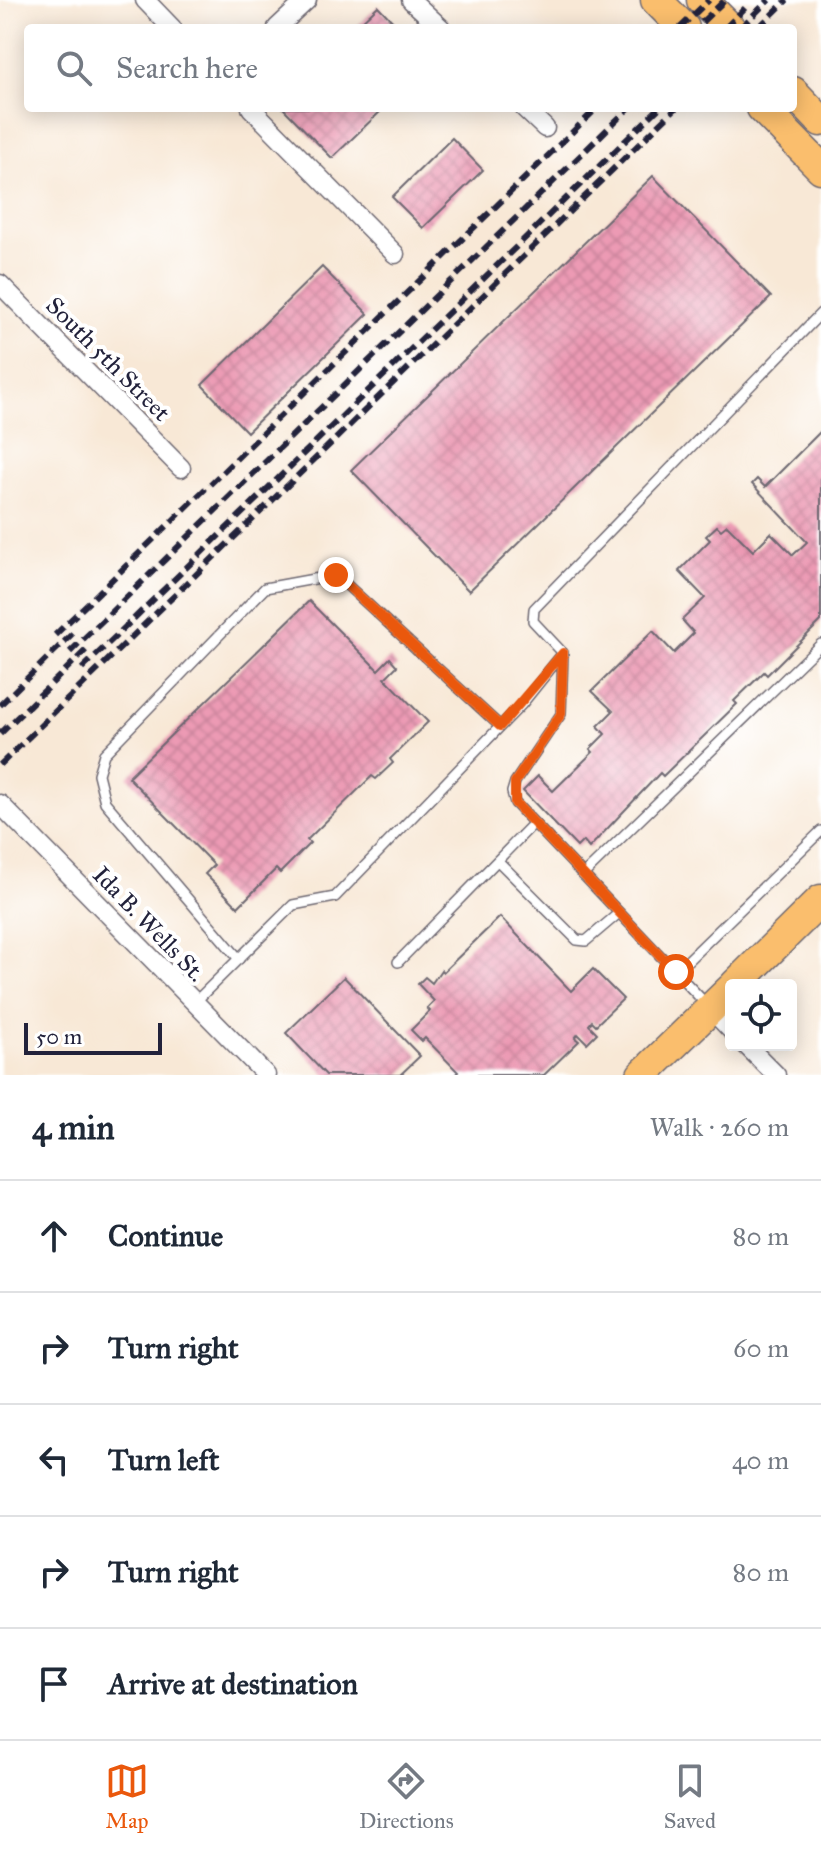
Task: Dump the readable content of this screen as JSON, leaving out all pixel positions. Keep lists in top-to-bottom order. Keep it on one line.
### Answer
{"streets":{"street":["South 5th Street","Ida B. Wells St."]},"scale_bar":"50 m","page":{"search":"Search here","scale":"50 m","heading":["4 min","Walk · 260 m"],"list":[["Continue","80 m"],["Turn right","60 m"],["Turn left","40 m"],["Turn right","80 m"],"Arrive at destination"],"nav":["Map","Directions","Saved"]}}
